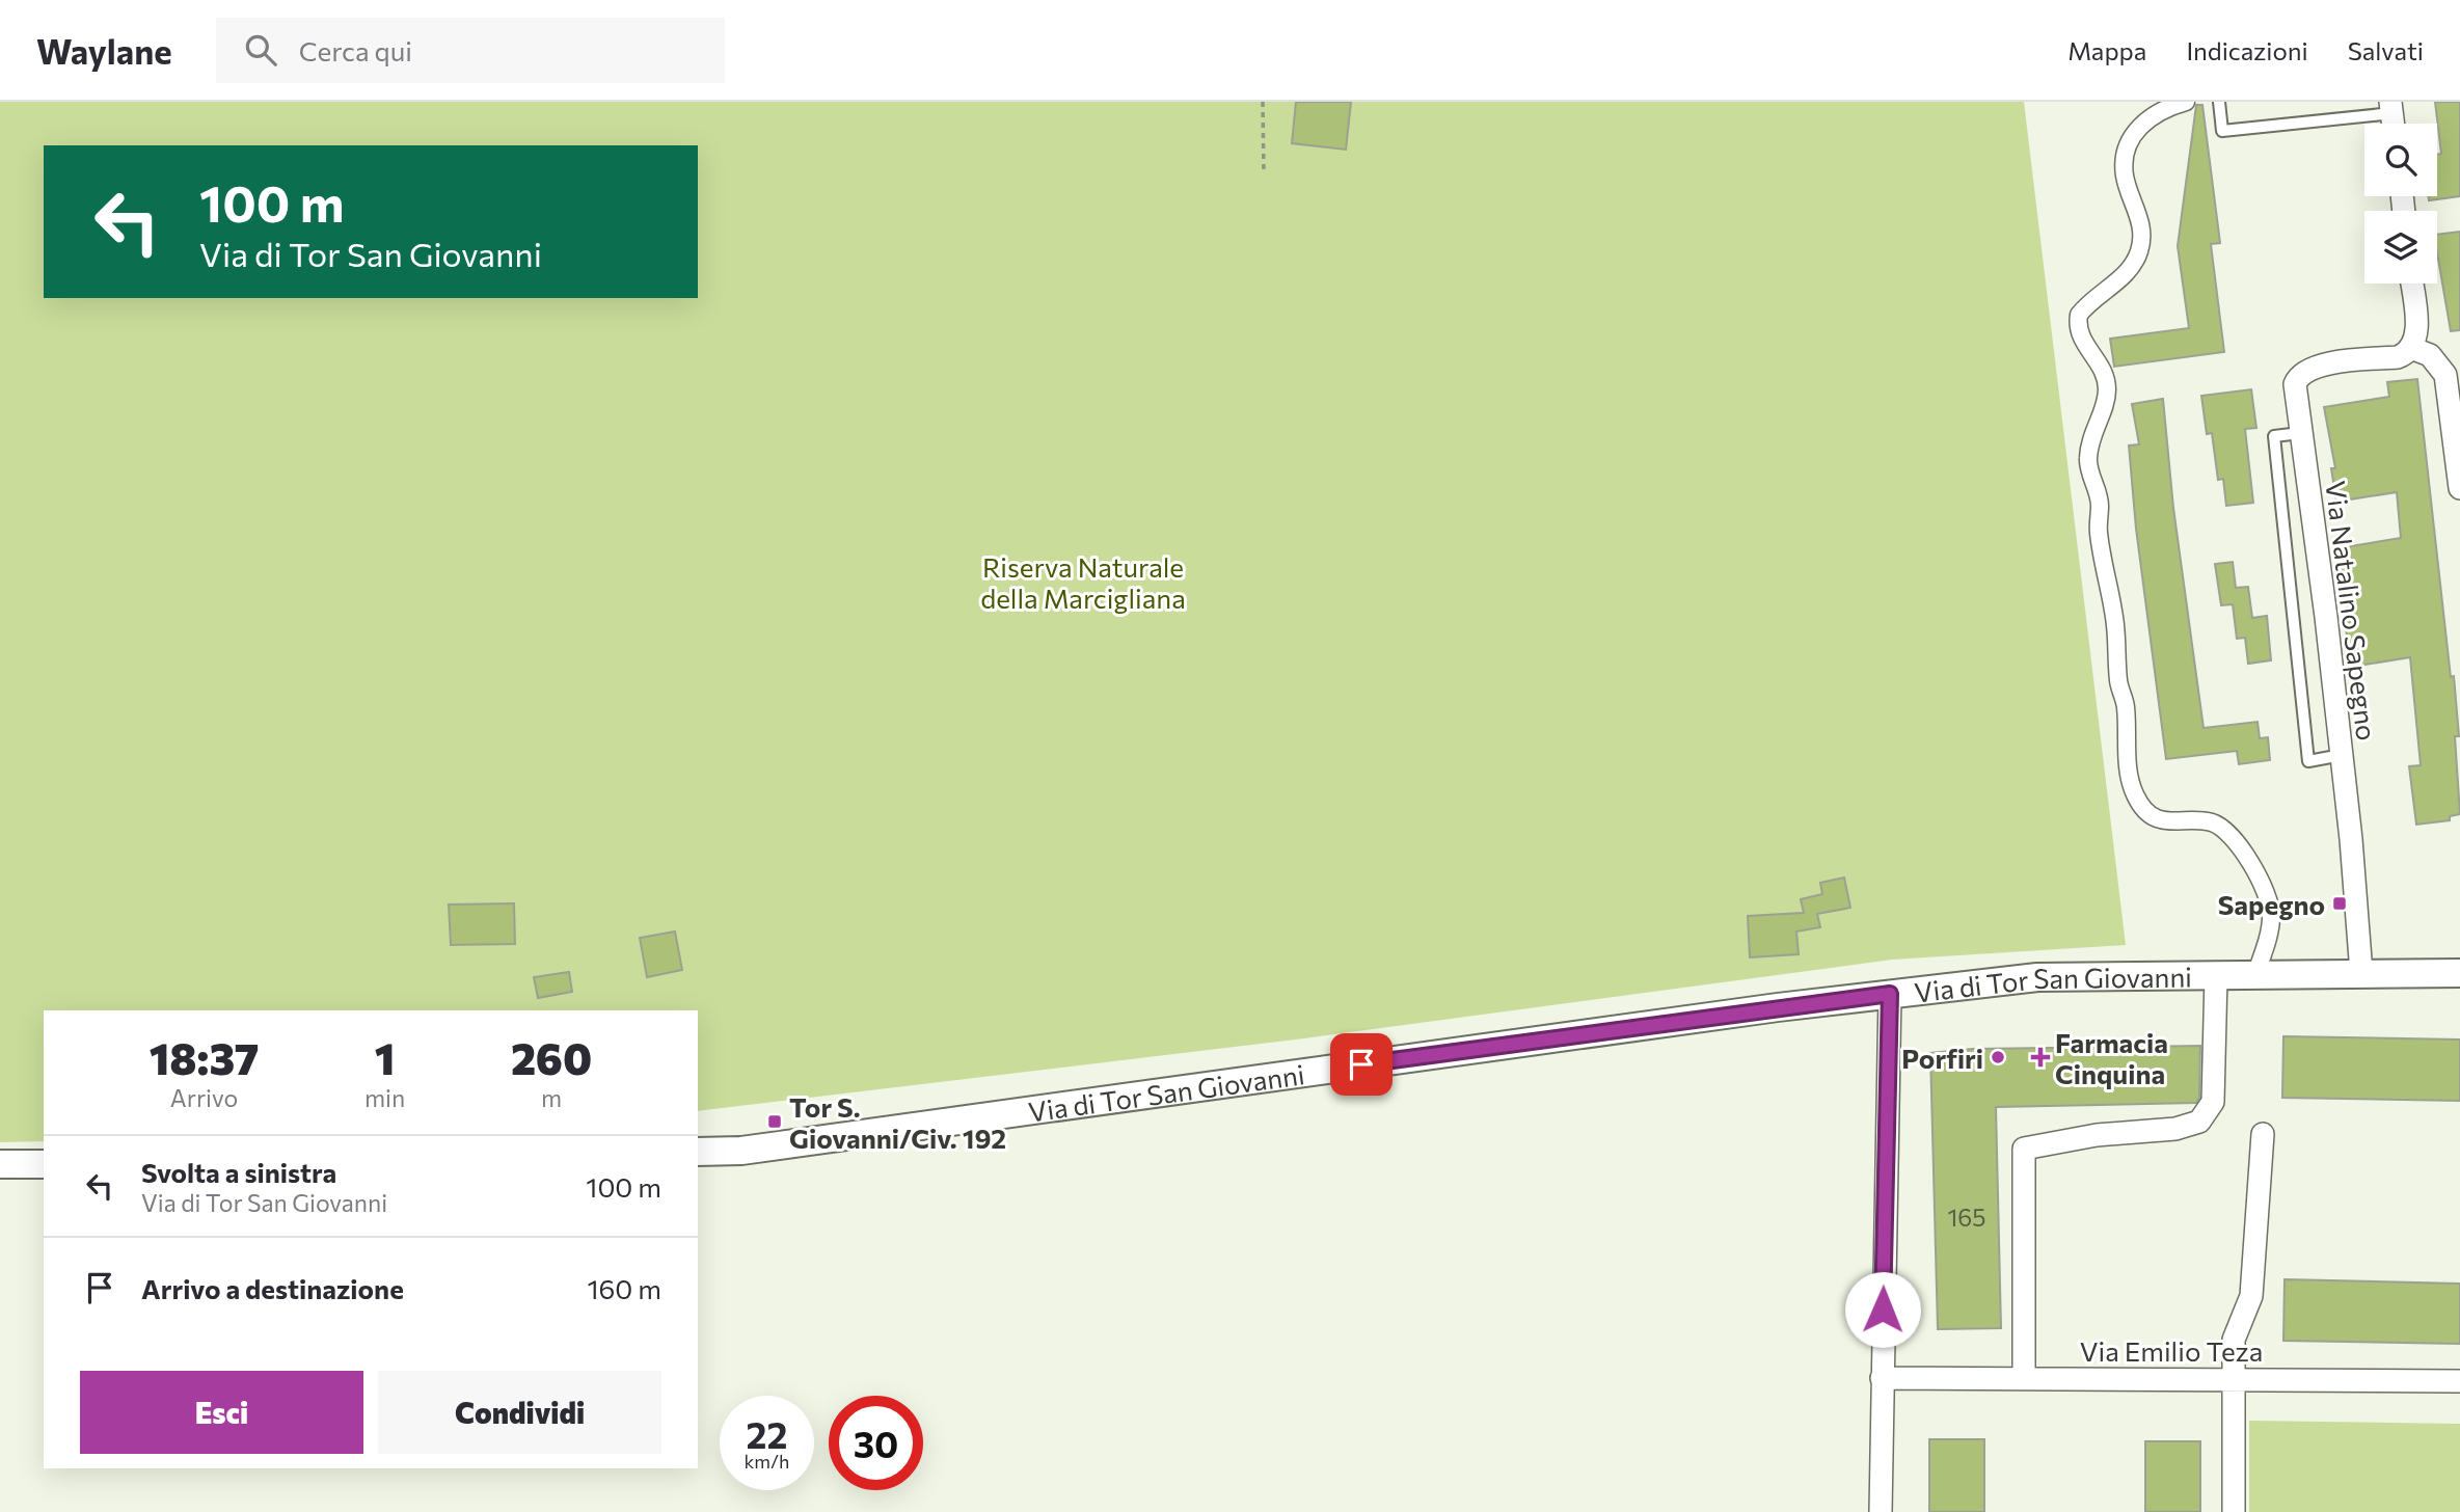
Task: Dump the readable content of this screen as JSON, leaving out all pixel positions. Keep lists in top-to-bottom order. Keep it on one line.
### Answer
{"streets":{"street":["Via Natalino Sapegno","Via di Tor San Giovanni","Via Emilio Teza"]},"crossings":[["Via Natalino Sapegno","Via di Tor San Giovanni"]],"parks":["Riserva Naturale della Marcigliana"],"places":{"transit":["Sapegno","Tor S. Giovanni/Civ. 192"],"other":["Porfiri"],"health":["Farmacia Cinquina"]},"house_numbers":["165"],"page":{"header":"Waylane","search":"Cerca qui","nav":["Mappa","Indicazioni","Salvati"],"turn":["100 m","Via di Tor San Giovanni"],"eta":["18:37","Arrivo","1","min","260","m"],"list":[{"name":"Svolta a sinistra","note":"Via di Tor San Giovanni","value":"100 m"},{"name":"Arrivo a destinazione","value":"160 m"}],"buttons":["Esci","Condividi"],"speed":"22 km/h","limit":"30"}}
